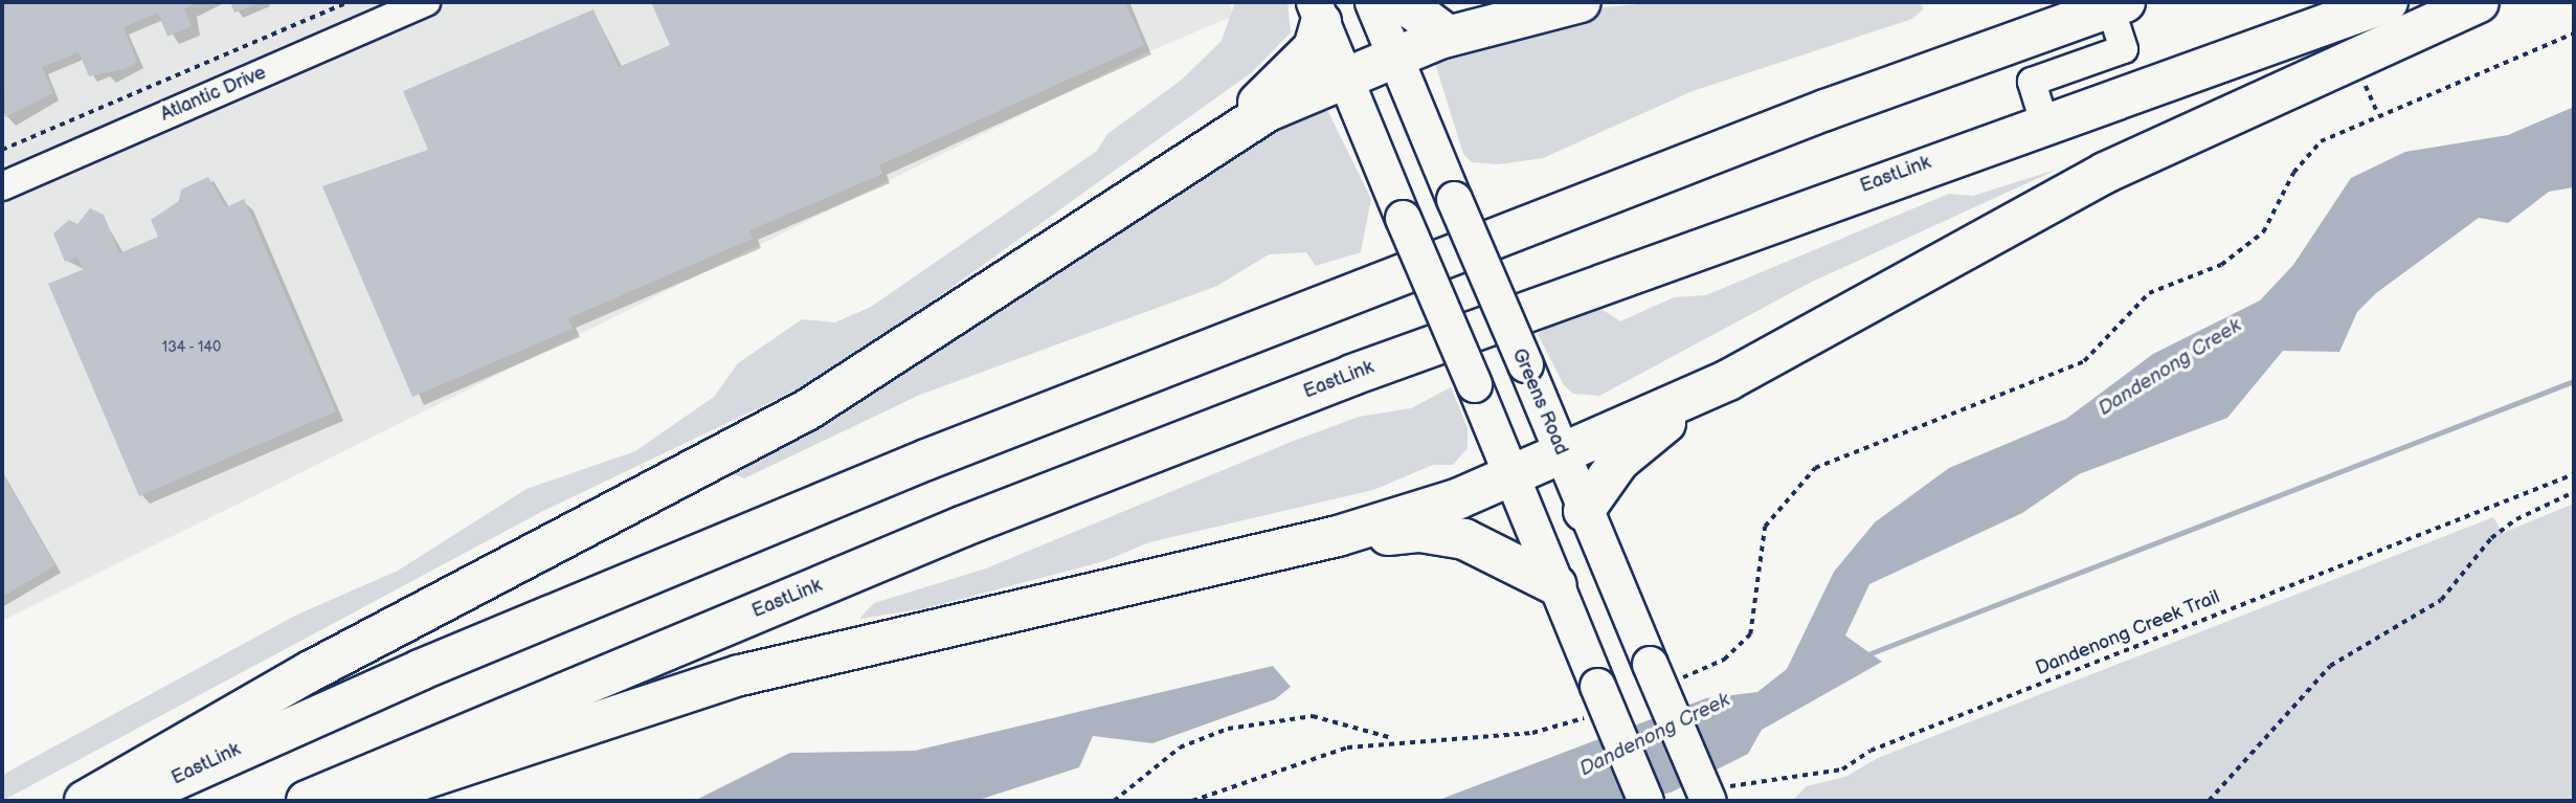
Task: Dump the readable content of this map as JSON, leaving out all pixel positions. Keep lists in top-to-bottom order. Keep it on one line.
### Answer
{"streets":{"highway":["EastLink"],"main road":["Greens Road"],"street":["Atlantic Drive"],"path":["Dandenong Creek Trail"]},"crossings":[["Greens Road","Dandenong Creek Trail"]],"water":["Dandenong Creek"],"house_numbers":["134 - 140"]}
